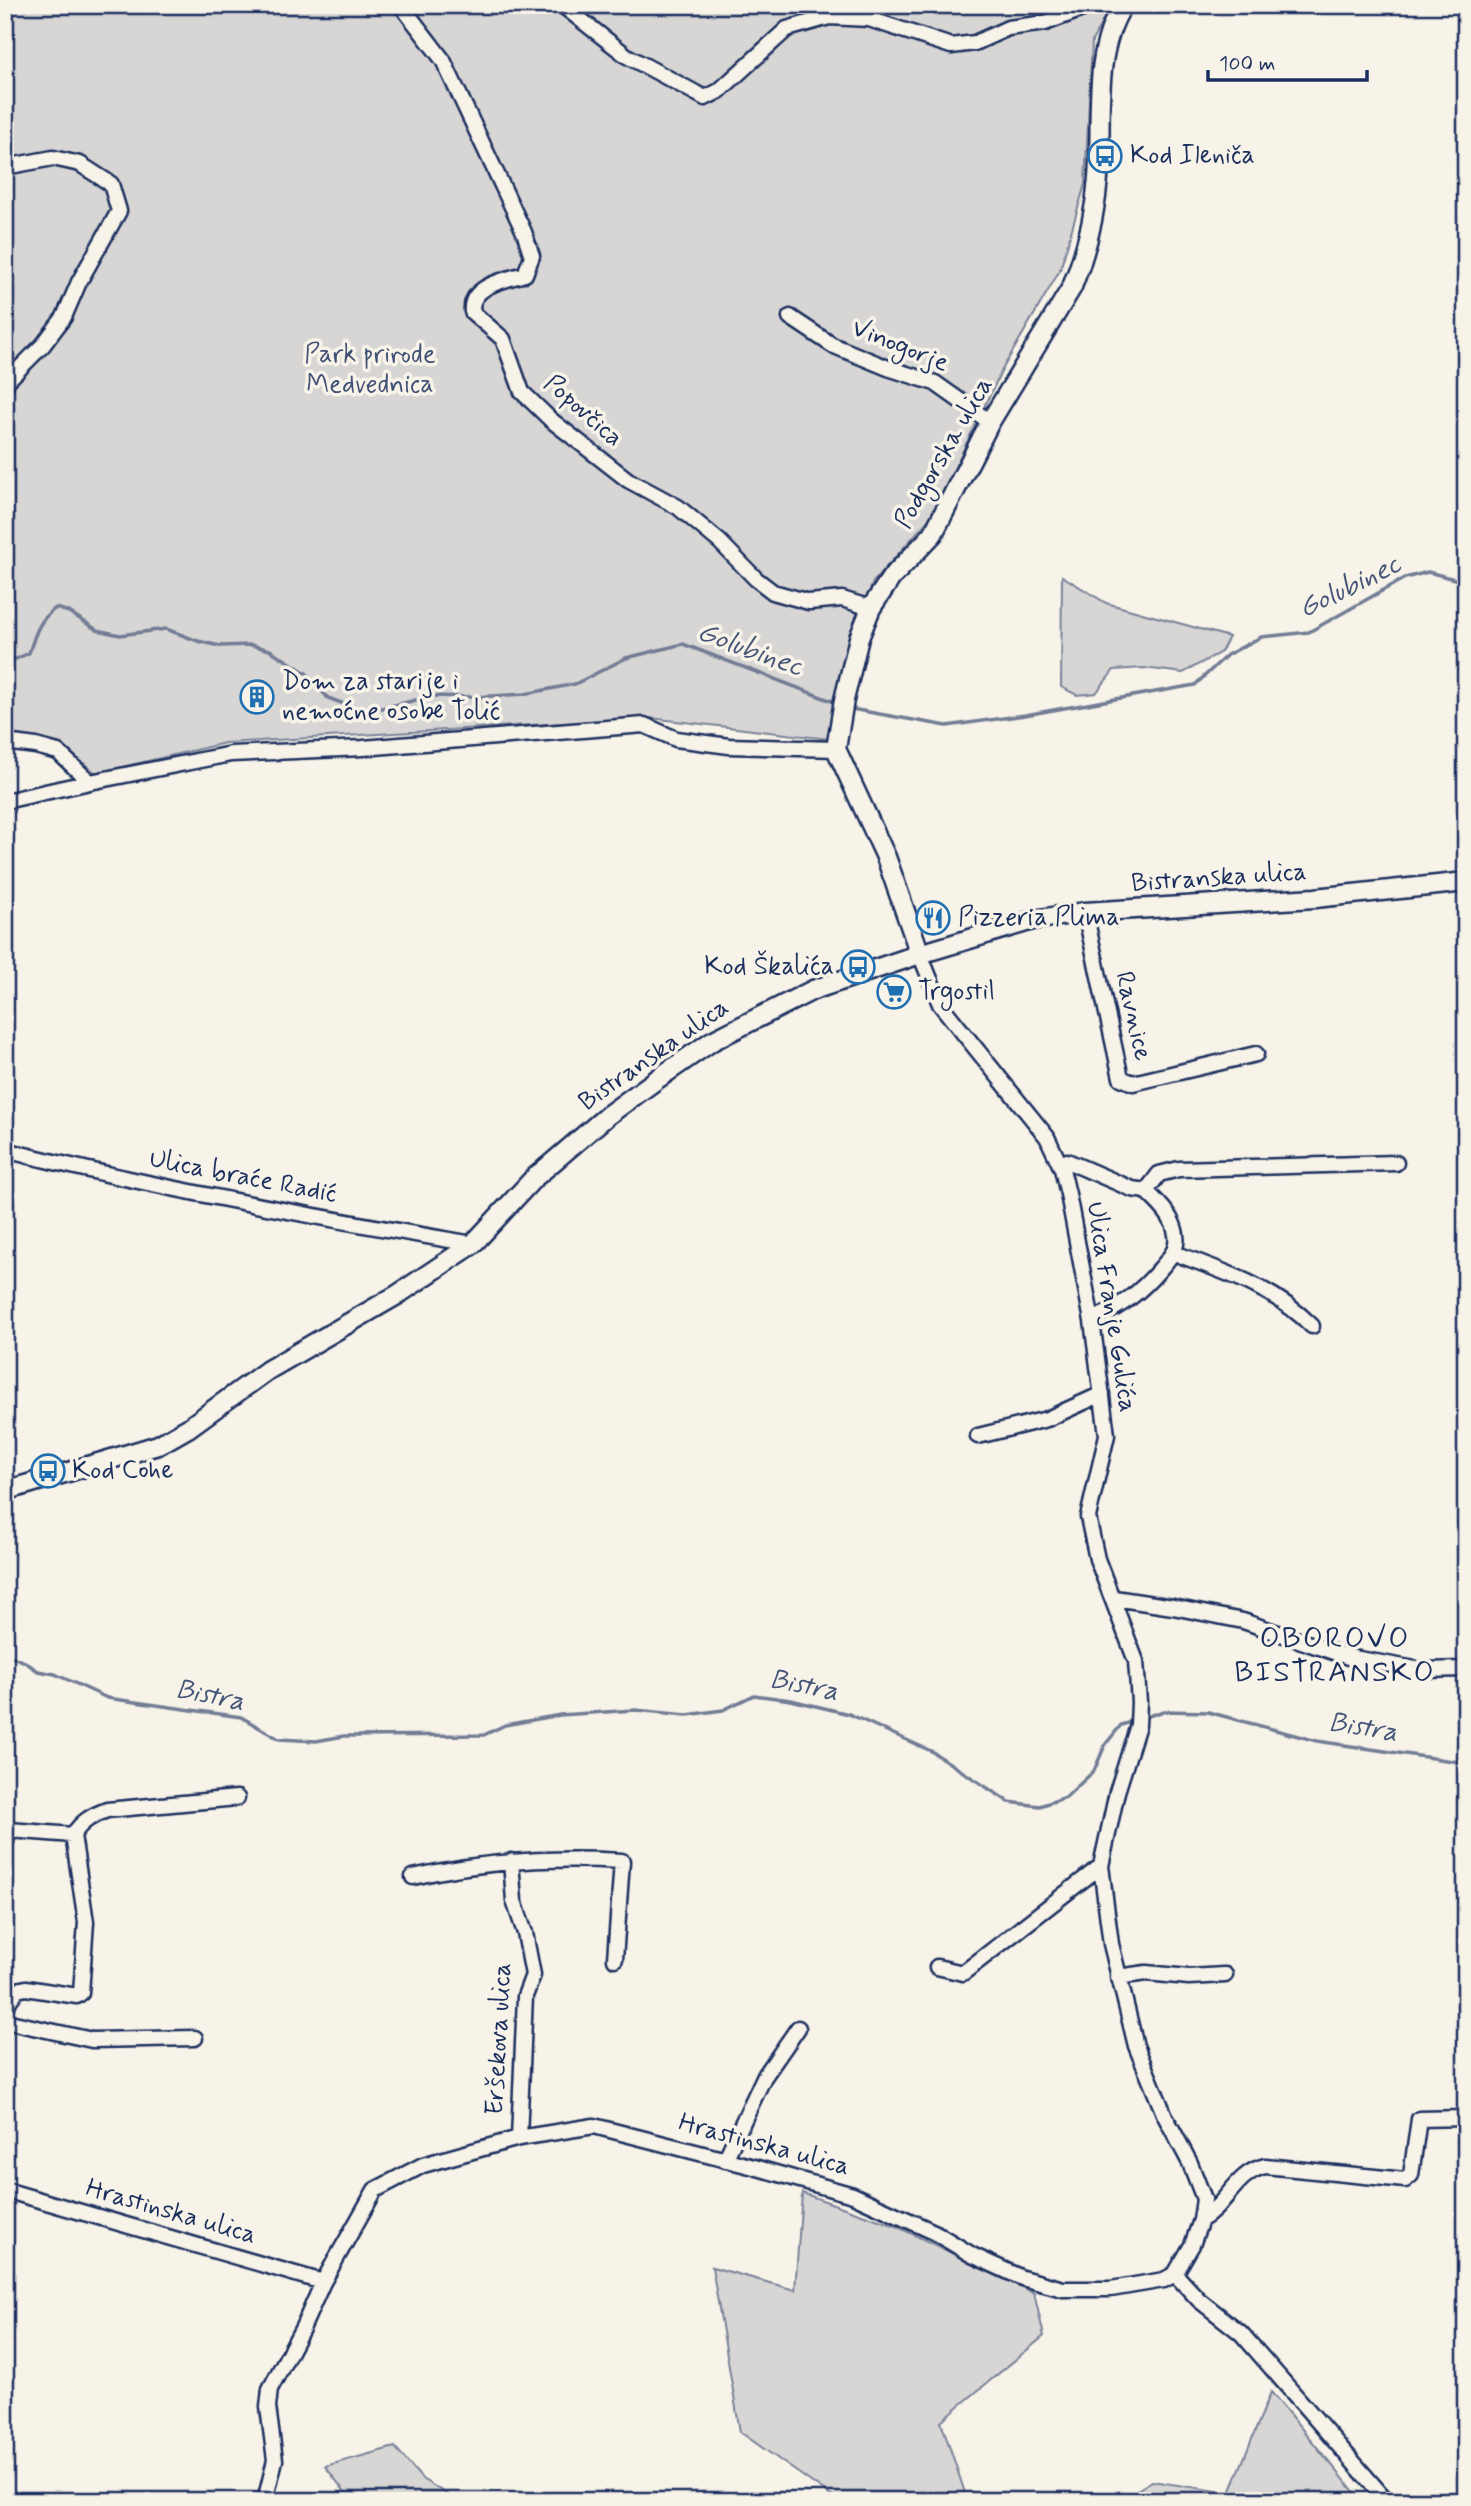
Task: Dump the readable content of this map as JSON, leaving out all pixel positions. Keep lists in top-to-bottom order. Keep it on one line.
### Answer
{"streets":{"main road":["Podgorska ulica","Bistranska ulica"],"street":["Vinogorje","Popovčica","Ravnice","Ulica braće Radić","Ulica Franje Gulića","Eršekova ulica","Hrastinska ulica"]},"crossings":[["Vinogorje","Podgorska ulica"],["Popovčica","Podgorska ulica"],["Bistranska ulica","Ravnice"],["Bistranska ulica","Ulica braće Radić"],["Bistranska ulica","Ulica Franje Gulića"],["Eršekova ulica","Hrastinska ulica"]],"districts":["OBOROVO BISTRANSKO"],"water":["Golubinec","Bistra"],"parks":["Park prirode Medvednica"],"places":{"bus stop":["Kod Ileniča","Kod Škalića","Kod Cohe"],"building":["Dom za starije i nemoćne osobe Tolić"],"restaurant":["Pizzeria Plima"],"supermarket":["Trgostil"]},"scale_bar":"100 m"}
